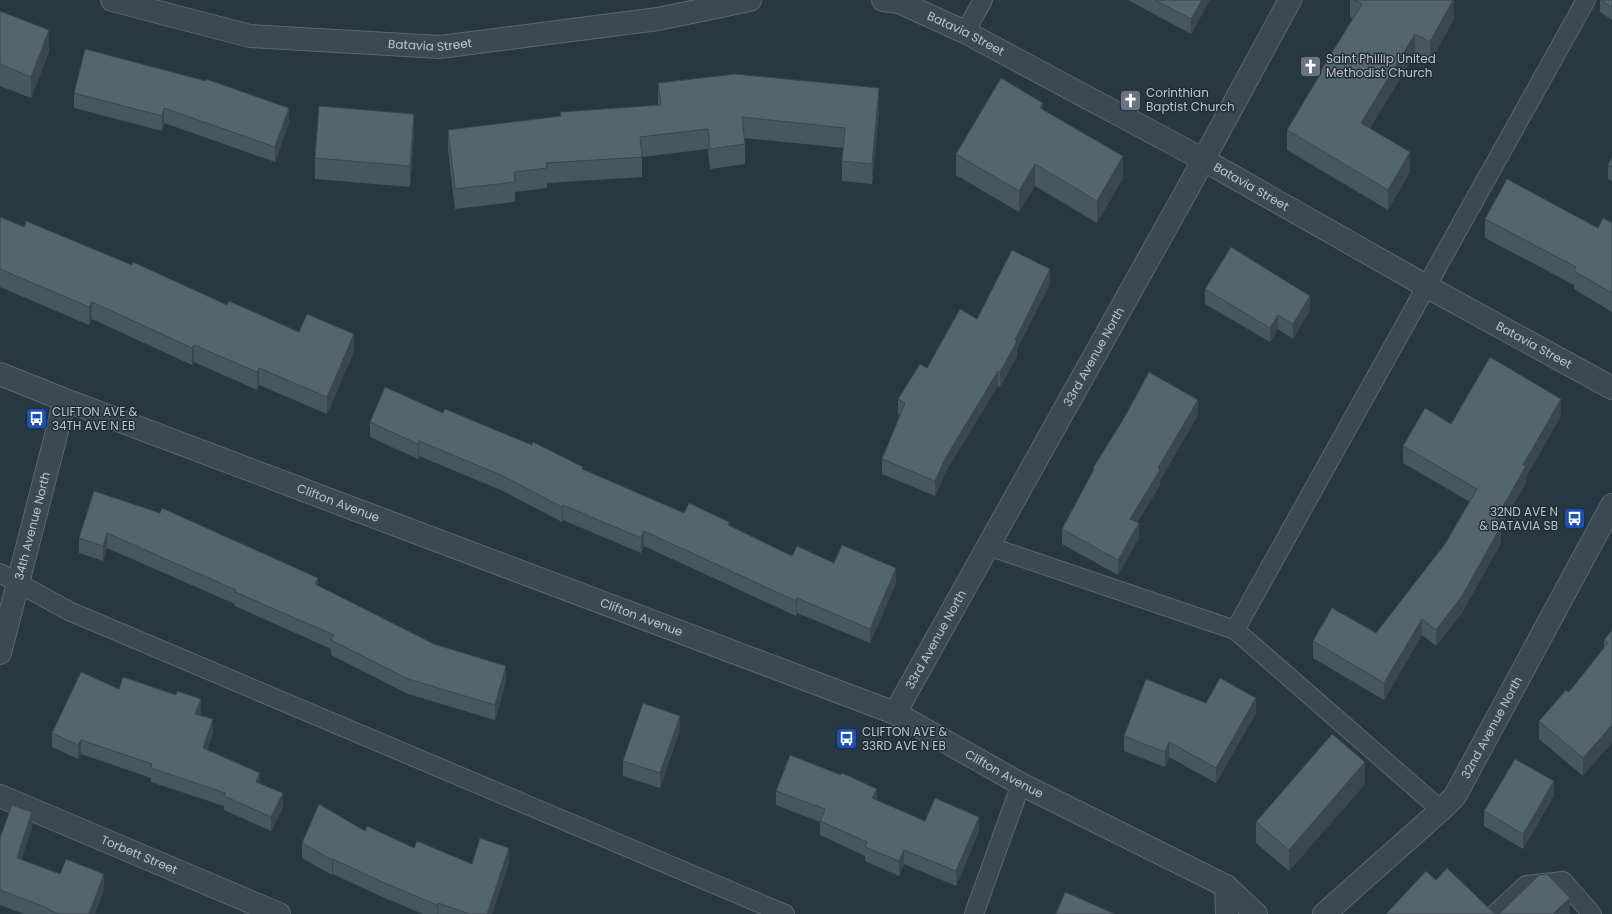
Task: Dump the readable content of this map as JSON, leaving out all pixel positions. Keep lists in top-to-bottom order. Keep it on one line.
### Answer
{"streets":{"street":["Batavia Street","33rd Avenue North","Clifton Avenue","34th Avenue North","32nd Avenue North","Torbett Street"]},"crossings":[["Batavia Street","33rd Avenue North"],["33rd Avenue North","Clifton Avenue"],["Clifton Avenue","34th Avenue North"]],"places":{"church":["Saint Phillip United Methodist Church","Corinthian Baptist Church"],"bus stop":["CLIFTON AVE & 34TH AVE N EB","32ND AVE N & BATAVIA SB","CLIFTON AVE & 33RD AVE N EB"]}}
